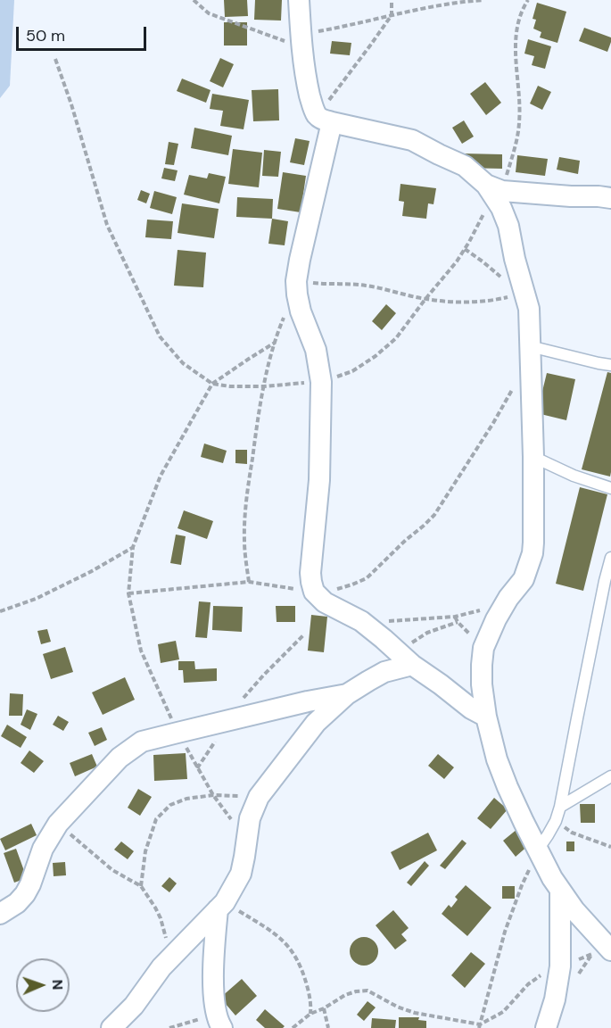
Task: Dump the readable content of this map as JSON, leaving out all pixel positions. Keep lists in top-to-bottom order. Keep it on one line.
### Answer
{"scale_bar":"50 m","north":"right"}
